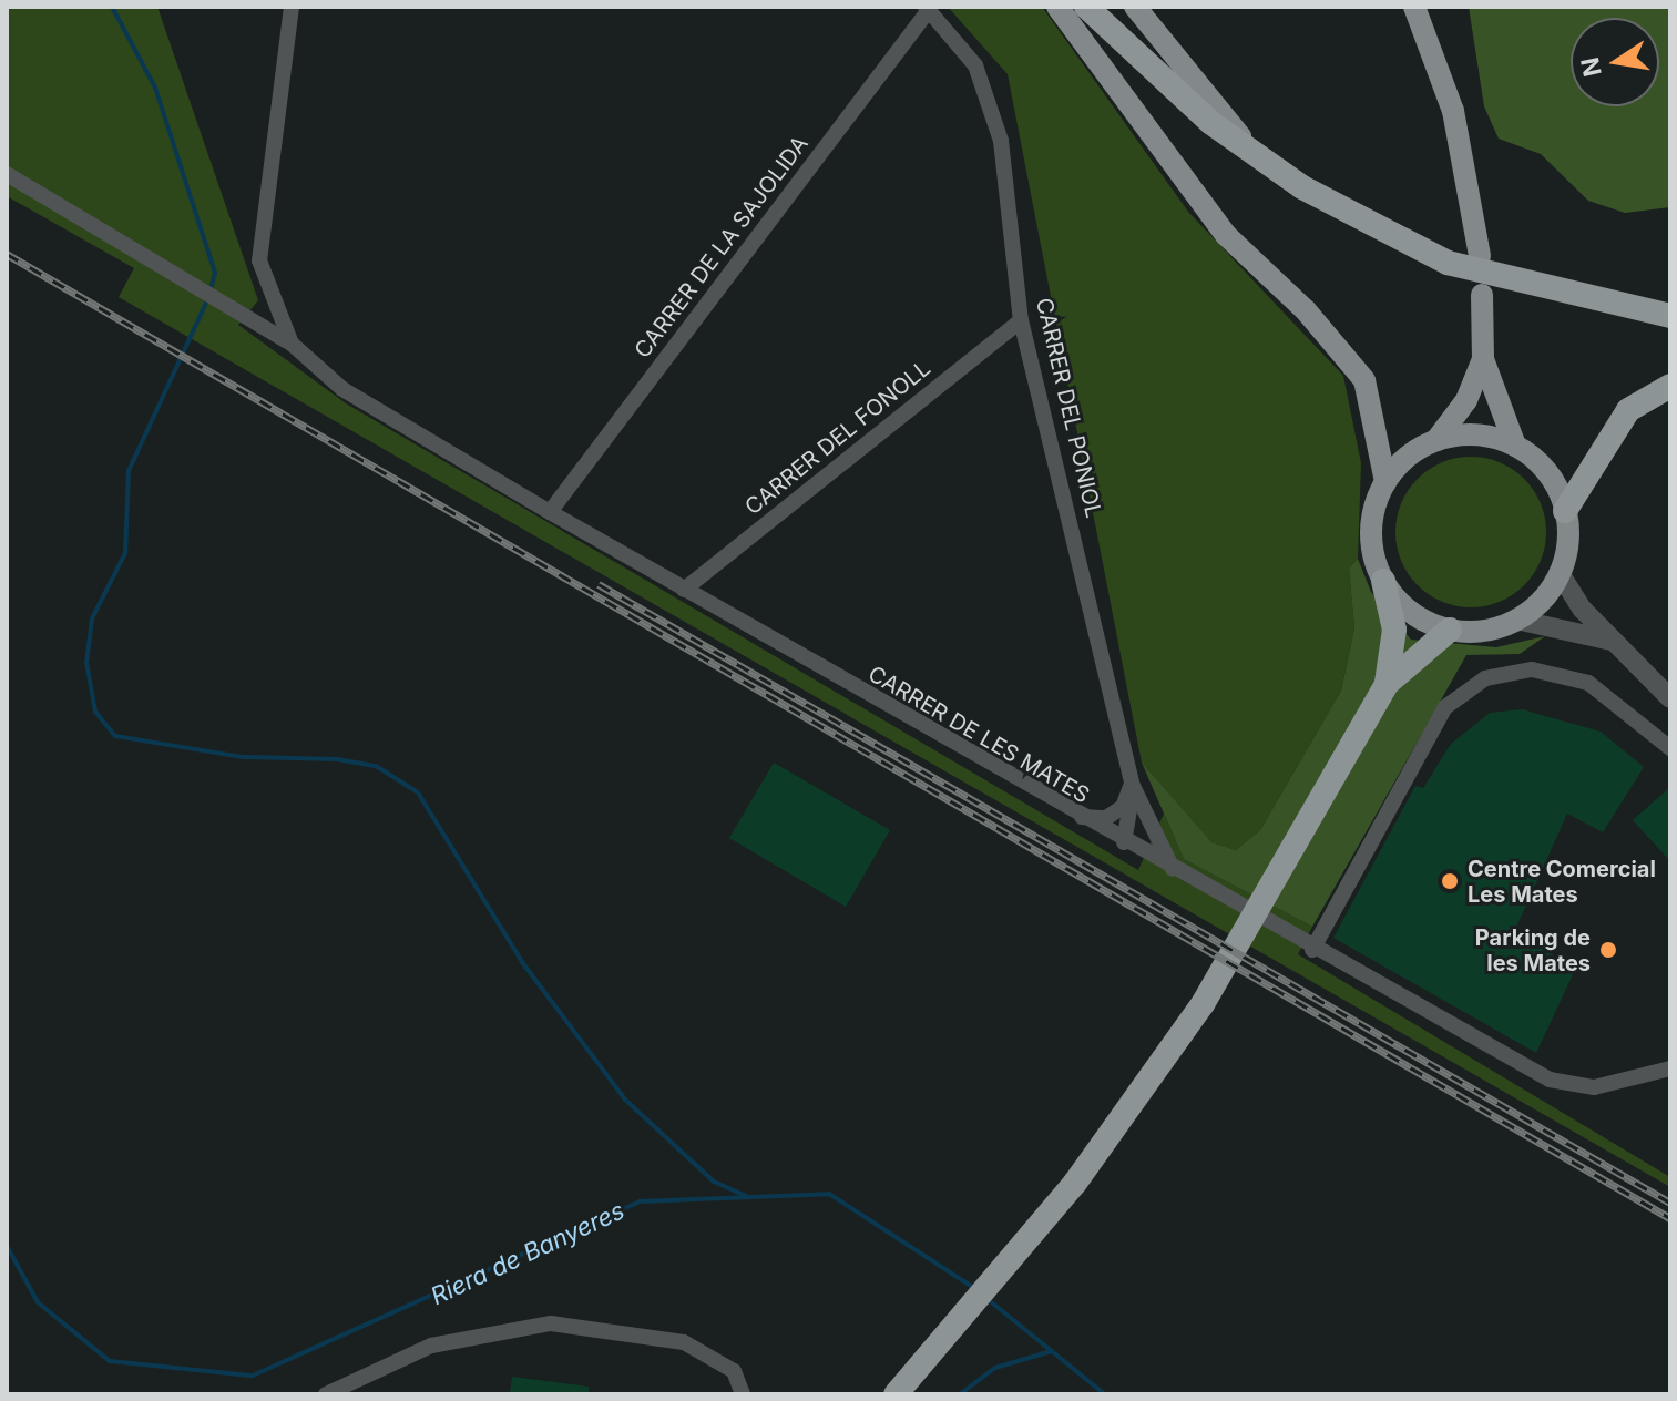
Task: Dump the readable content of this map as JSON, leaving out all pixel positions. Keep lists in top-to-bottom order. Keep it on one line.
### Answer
{"streets":{"street":["CARRER DE LA SAJOLIDA","CARRER DEL PONIOL","CARRER DEL FONOLL","CARRER DE LES MATES"]},"crossings":[["CARRER DE LA SAJOLIDA","CARRER DEL PONIOL"],["CARRER DE LA SAJOLIDA","CARRER DE LES MATES"],["CARRER DEL PONIOL","CARRER DEL FONOLL"],["CARRER DEL PONIOL","CARRER DE LES MATES"],["CARRER DEL FONOLL","CARRER DE LES MATES"]],"water":["Riera de Banyeres"],"places":["Centre Comercial Les Mates","Parking de les Mates"],"north":"left"}
